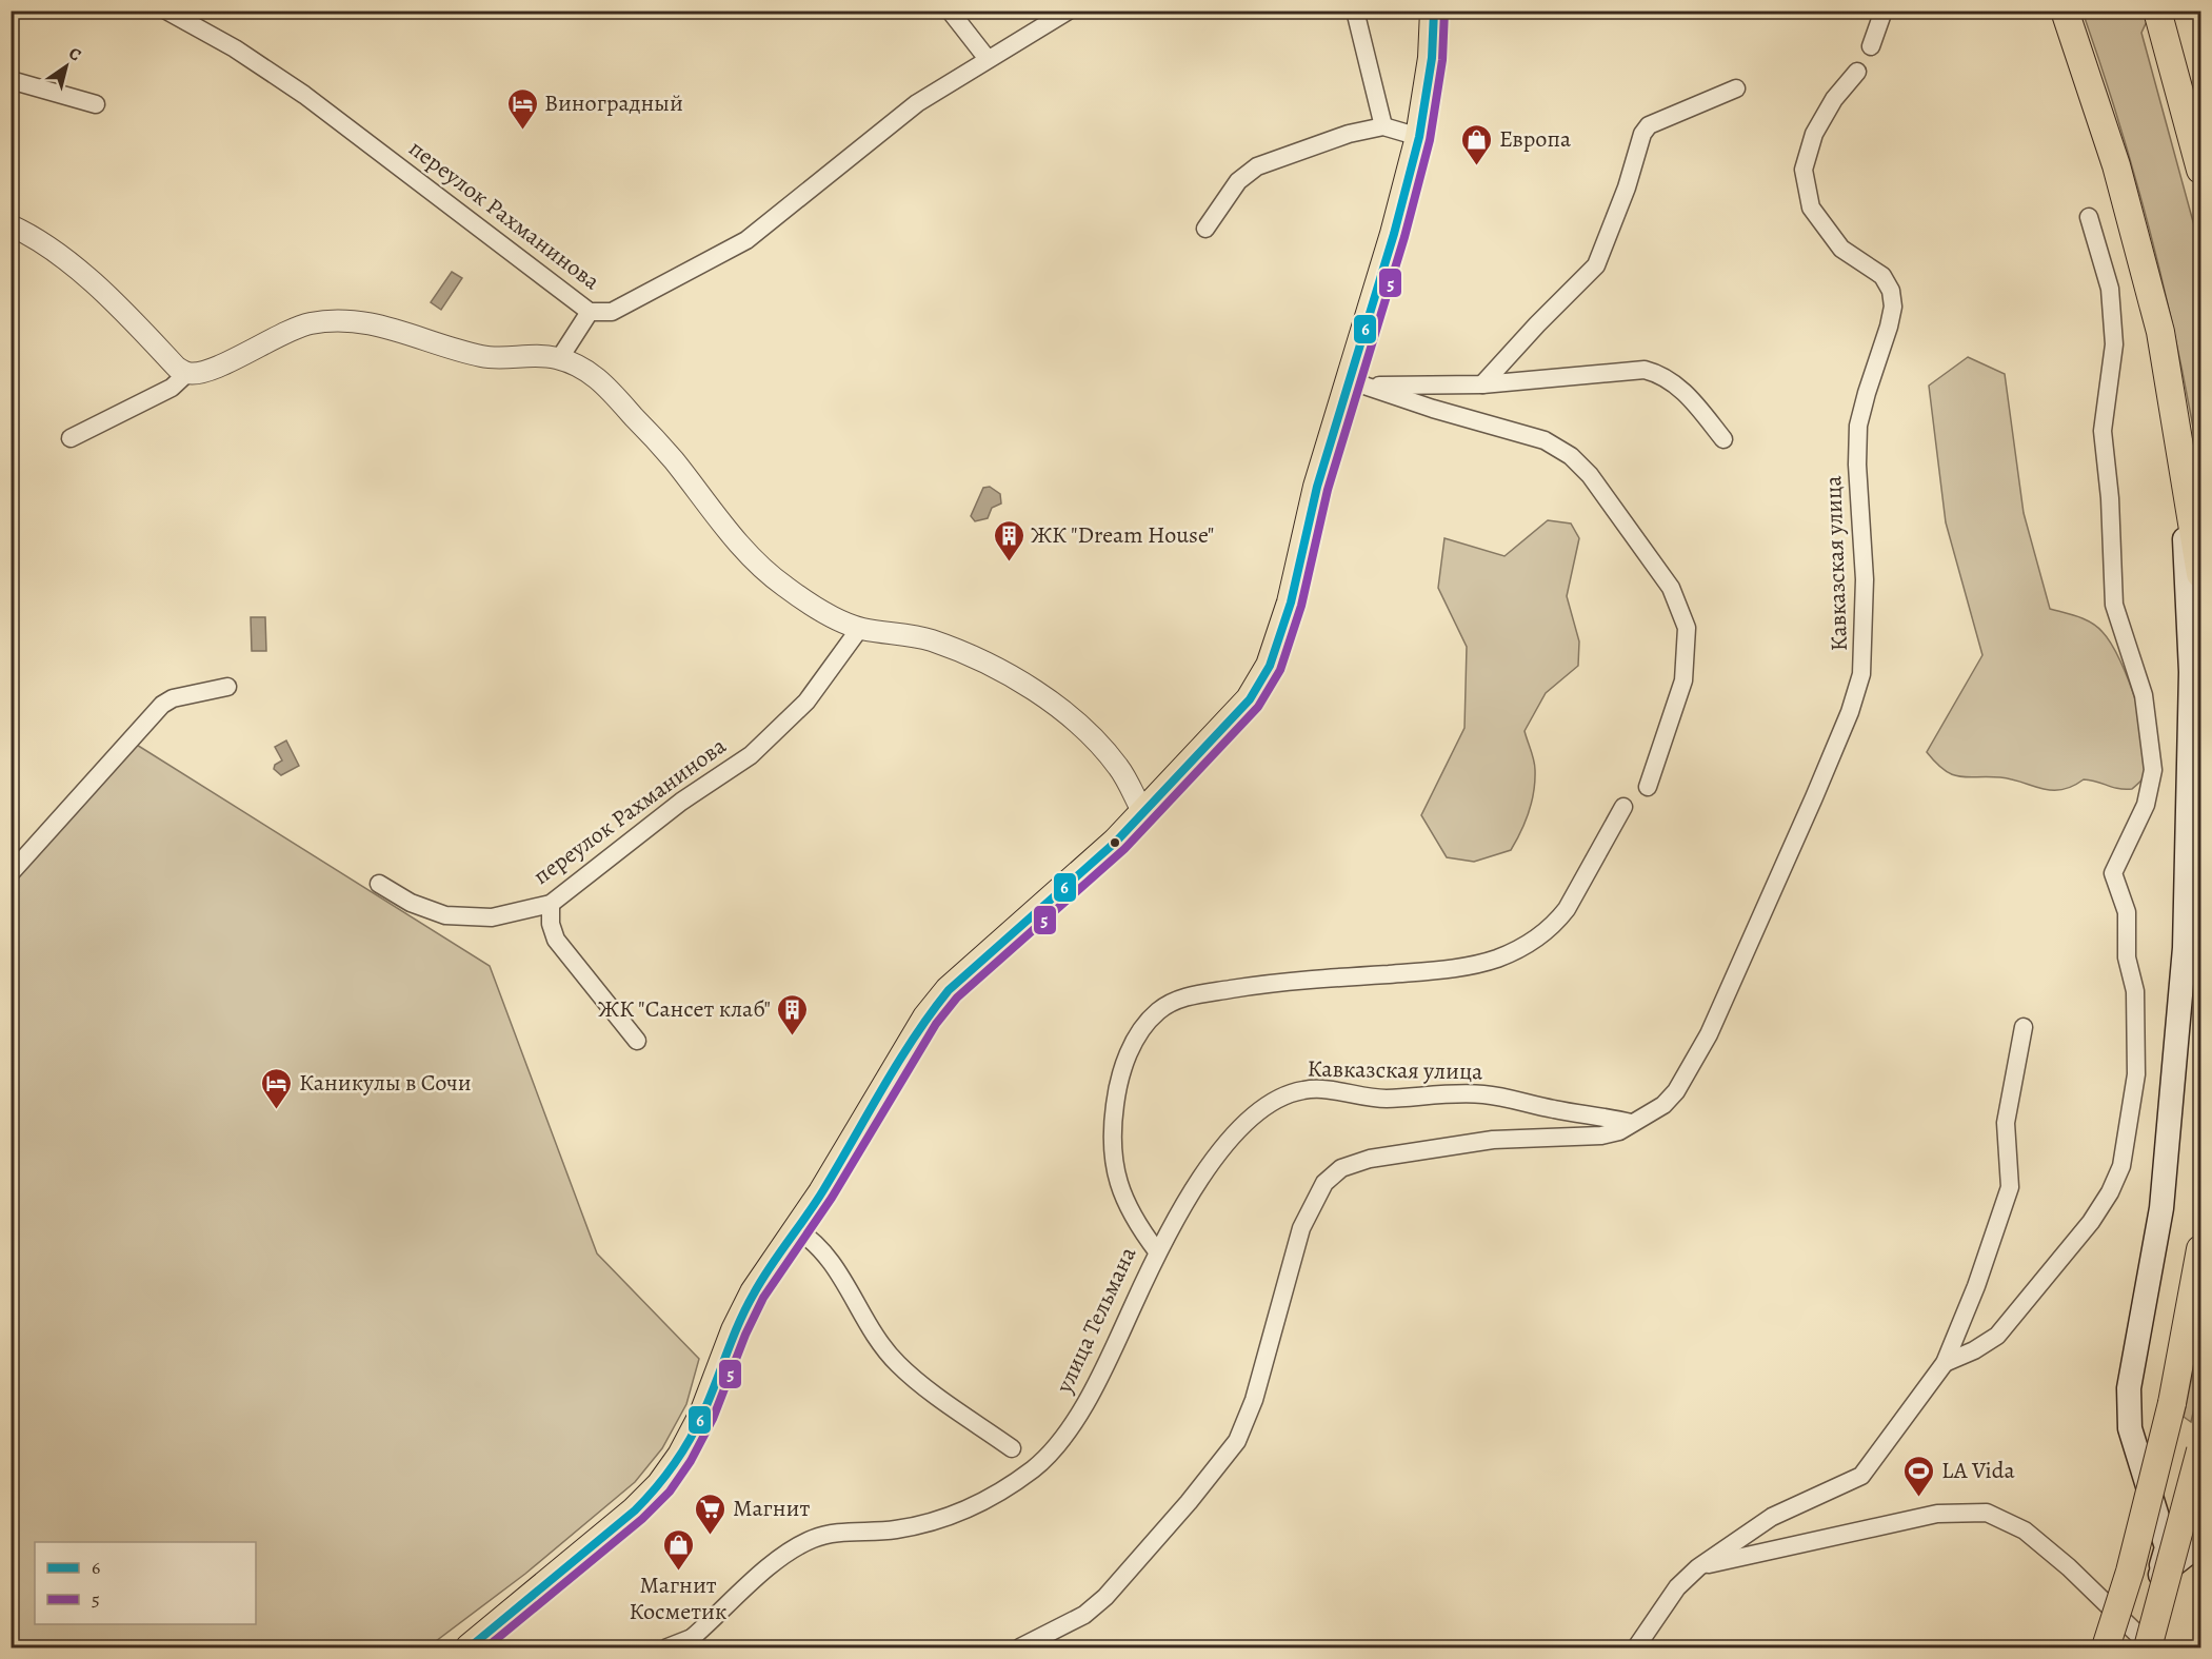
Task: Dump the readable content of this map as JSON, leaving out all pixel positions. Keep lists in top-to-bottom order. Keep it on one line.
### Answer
{"streets":{"street":["переулок Рахманинова","Кавказская улица","улица Тельмана"]},"crossings":[["Кавказская улица","улица Тельмана"]],"places":{"hotel":["Виноградный","Каникулы в Сочи"],"shop":["Европа","Магнит Косметик"],"building":["ЖК \"Dream House\"","ЖК \"Сансет клаб\""],"sports":["LA Vida"],"supermarket":["Магнит"]},"lines":["transit line 6","transit line 5"],"legend":["6","5"],"north":"top right"}
